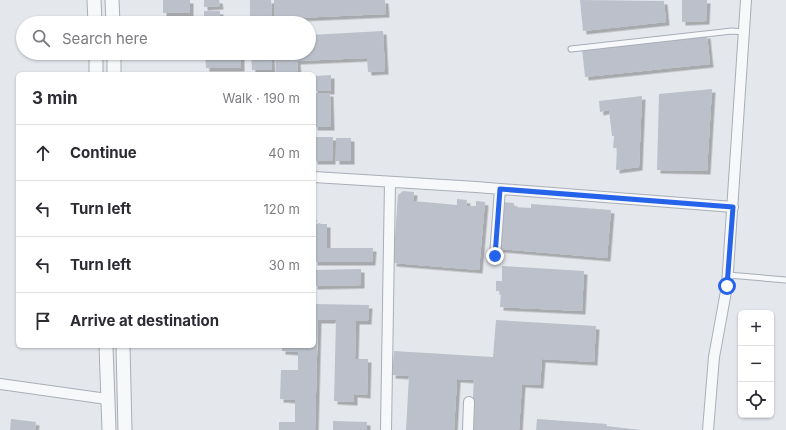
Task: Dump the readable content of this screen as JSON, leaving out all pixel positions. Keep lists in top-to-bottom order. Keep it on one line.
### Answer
{"page":{"search":"Search here","heading":["3 min","Walk · 190 m"],"list":[["Continue","40 m"],["Turn left","120 m"],["Turn left","30 m"],"Arrive at destination"],"map_buttons":["+","−"]}}
